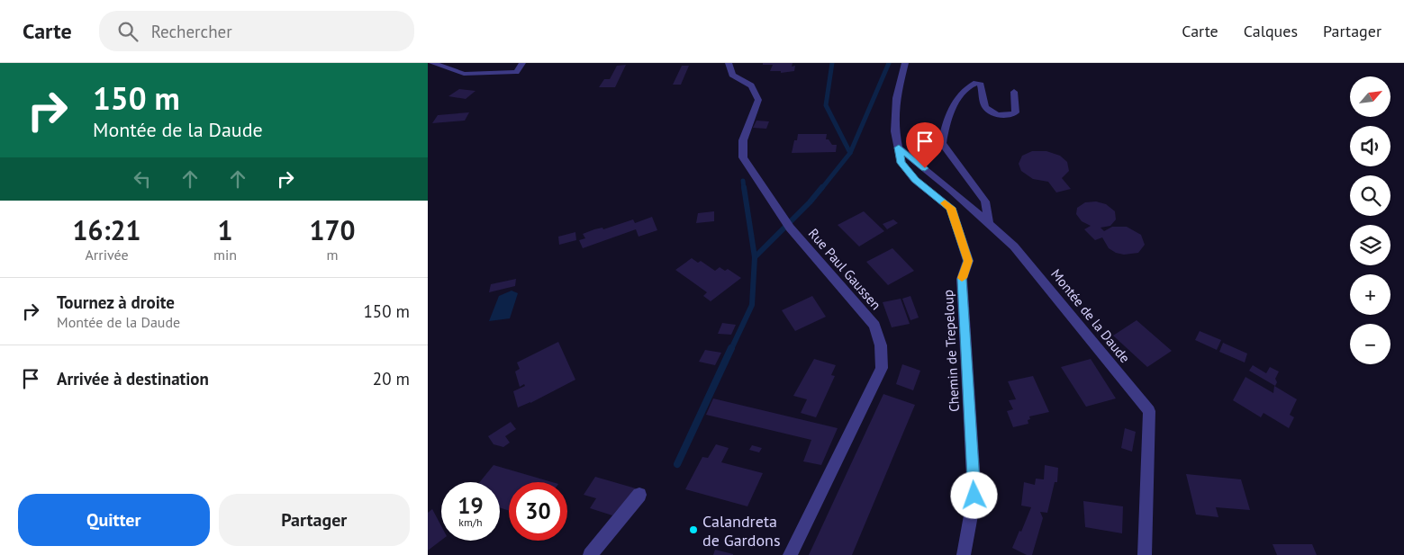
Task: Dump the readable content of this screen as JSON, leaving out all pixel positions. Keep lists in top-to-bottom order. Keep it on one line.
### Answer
{"streets":{"street":["Rue Paul Gaussen","Montée de la Daude","Chemin de Trepeloup"]},"crossings":[["Montée de la Daude","Chemin de Trepeloup"]],"places":["Calandreta de Gardons"],"north":"top right","page":{"header":"Carte","search":"Rechercher","nav":["Carte","Calques","Partager"],"turn":["150 m","Montée de la Daude"],"map_buttons":["+","−"],"eta":["16:21","Arrivée","1","min","170","m"],"list":[{"name":"Tournez à droite","note":"Montée de la Daude","value":"150 m"},{"name":"Arrivée à destination","value":"20 m"}],"speed":"19 km/h","limit":"30","buttons":["Quitter","Partager"]}}
